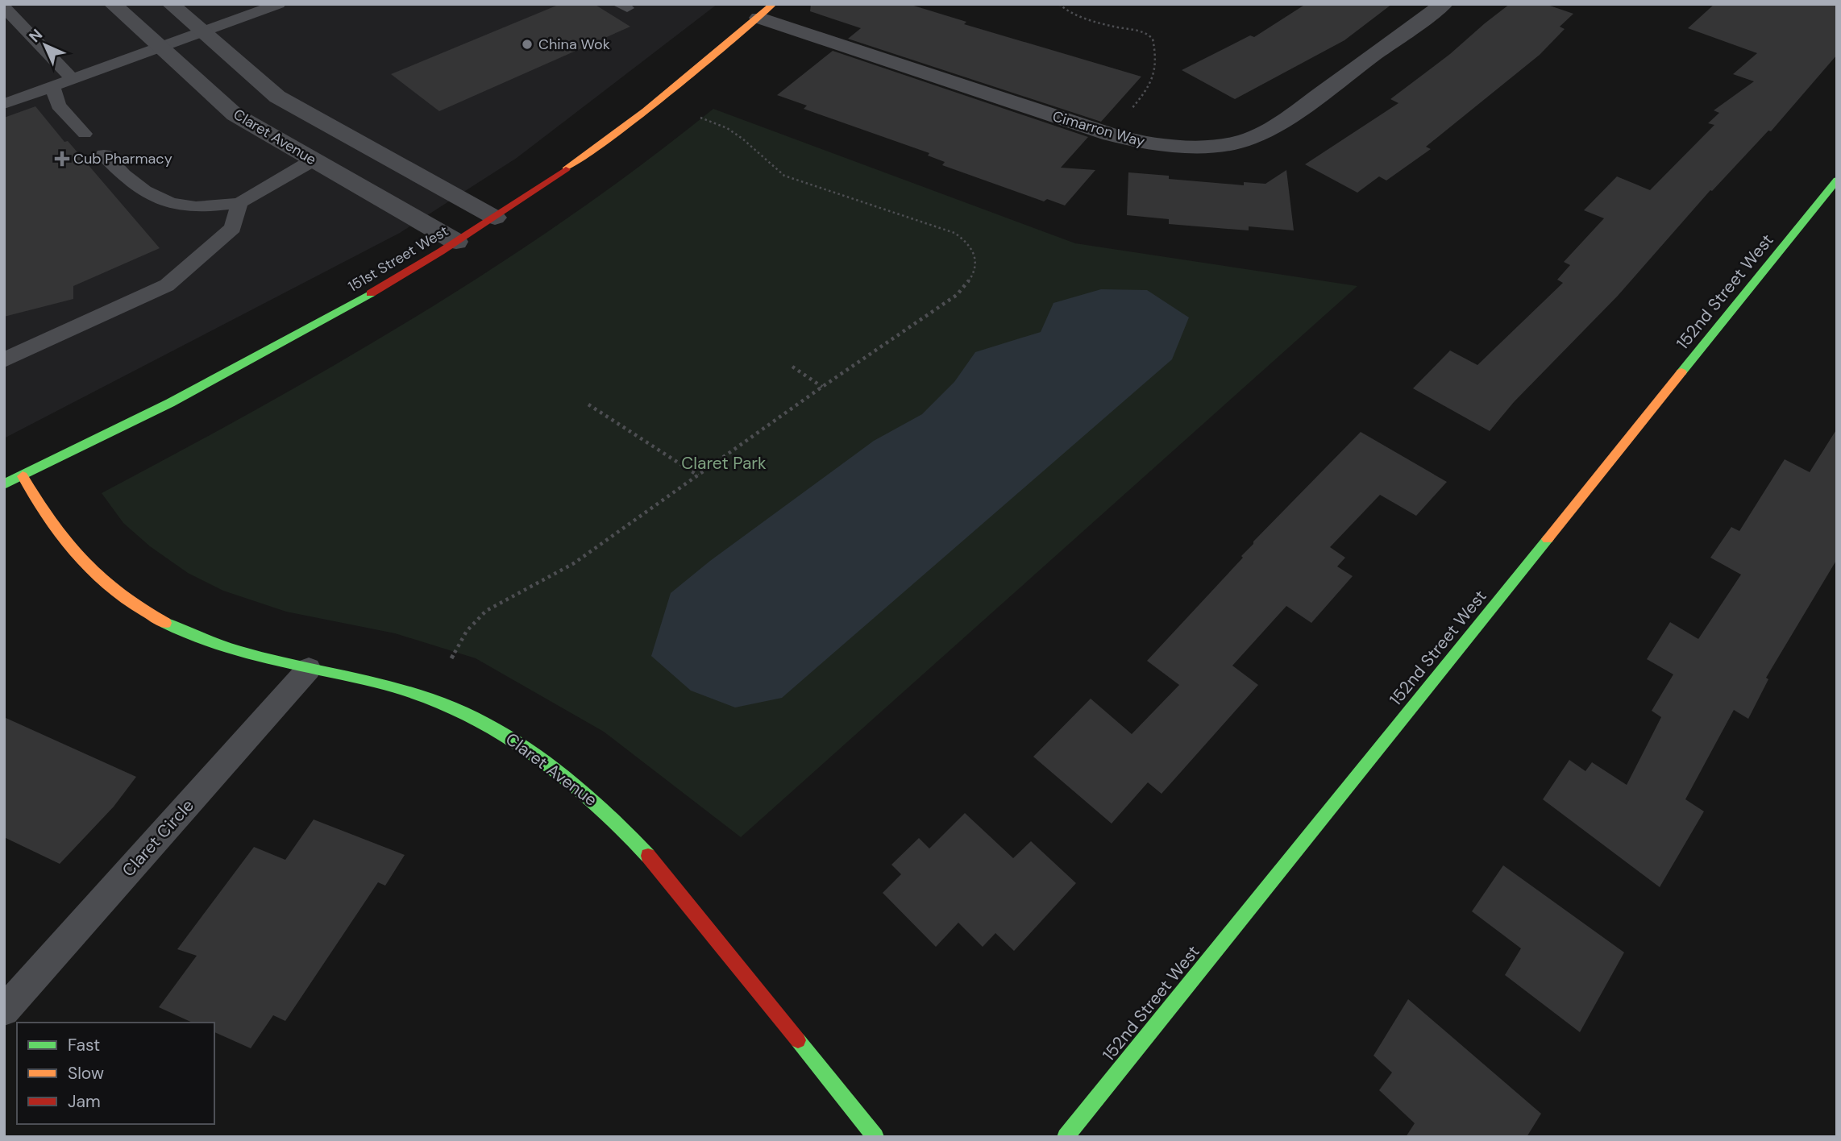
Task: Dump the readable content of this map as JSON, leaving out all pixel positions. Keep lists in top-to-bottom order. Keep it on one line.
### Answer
{"streets":{"street":["Cimarron Way","Claret Avenue","151st Street West","152nd Street West"],"lane":["Claret Circle"]},"crossings":[["Cimarron Way","151st Street West"],["Claret Avenue","151st Street West"],["Claret Avenue","Claret Circle"]],"parks":["Claret Park"],"places":{"other":["China Wok"],"health":["Cub Pharmacy"]},"legend":["Fast","Slow","Jam"],"north":"top left"}
